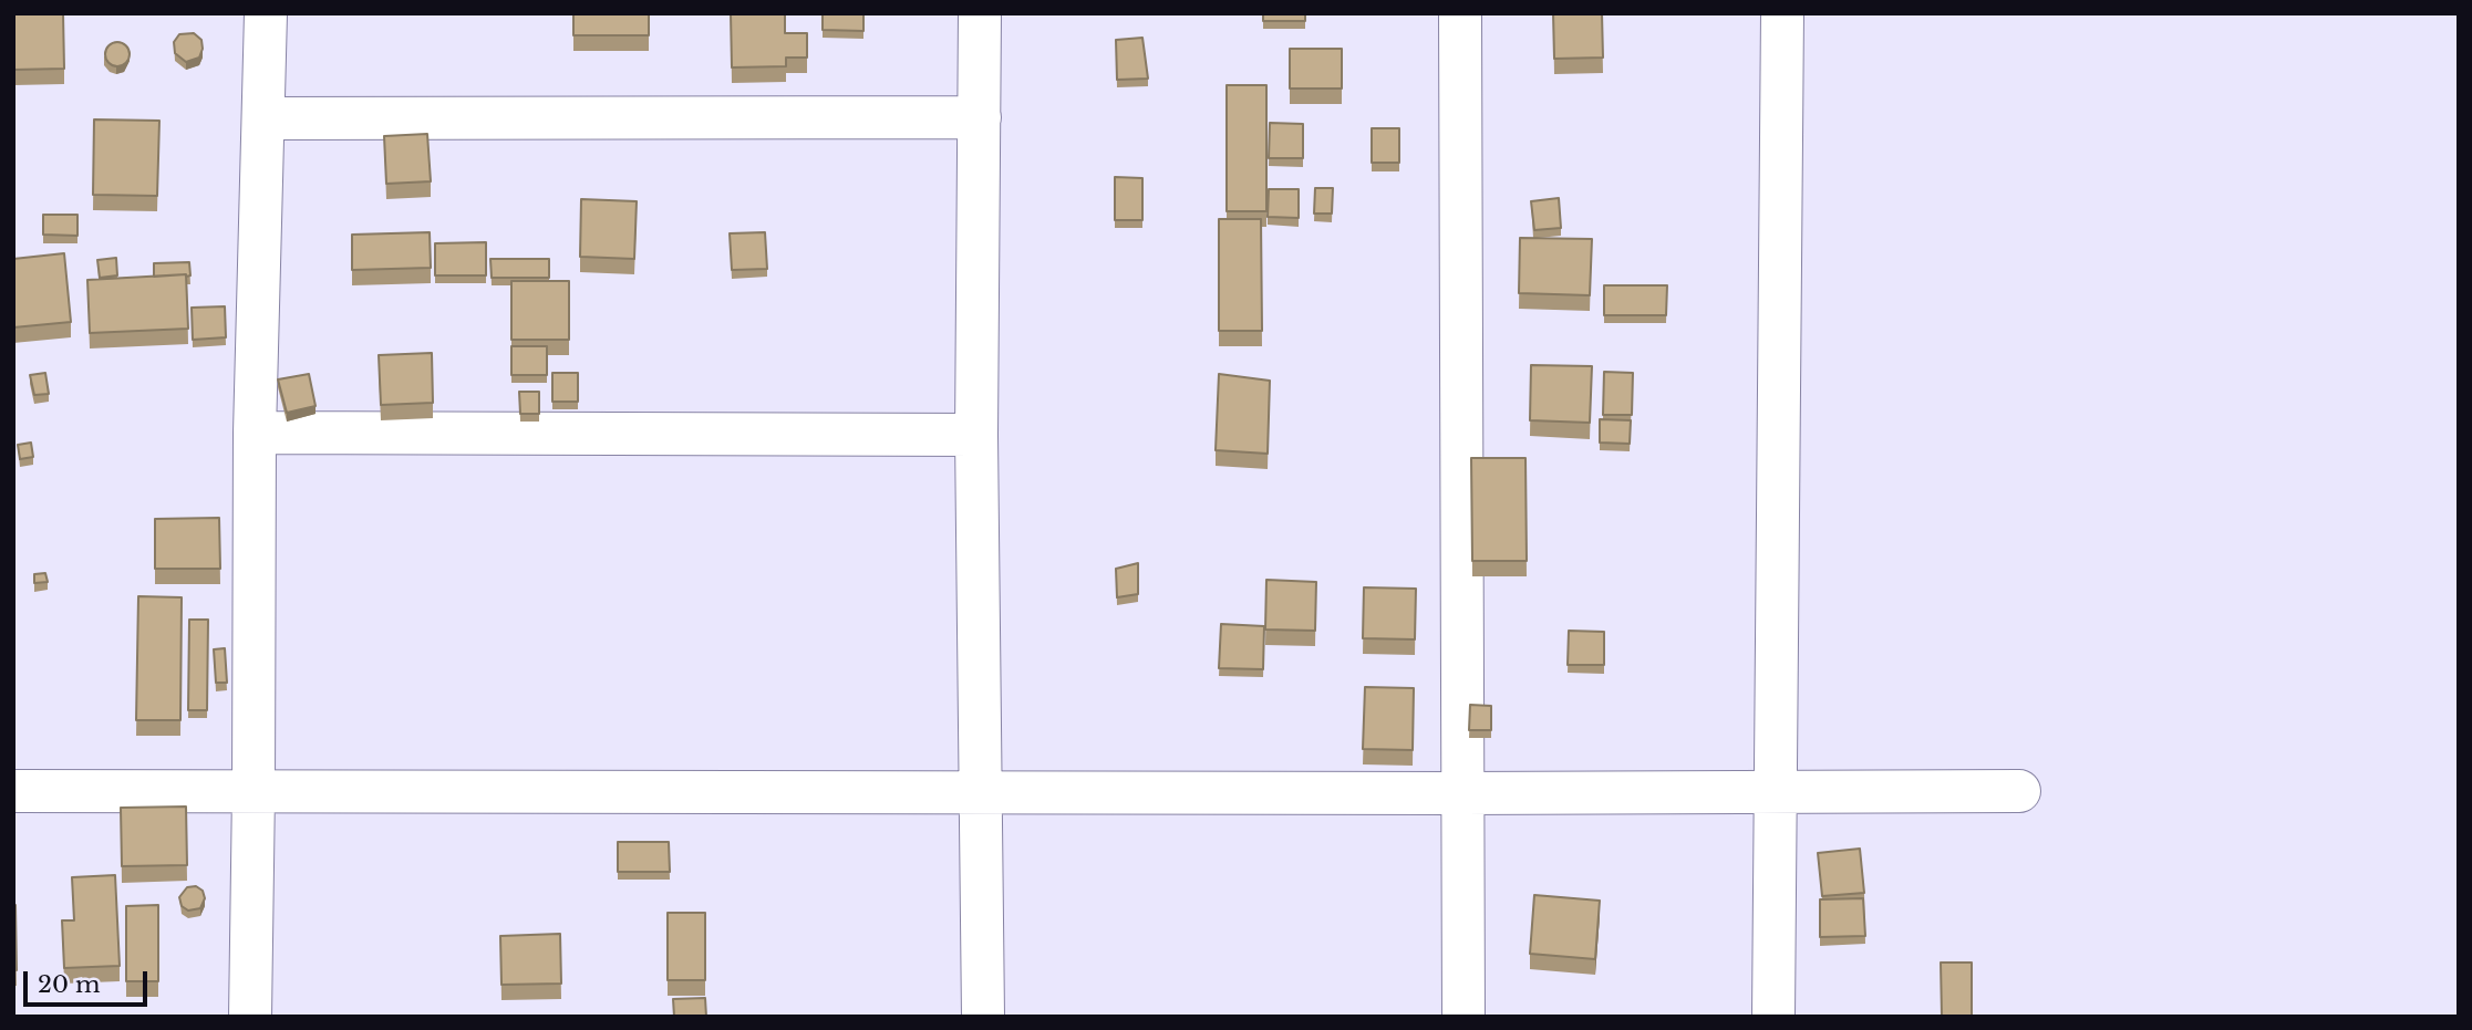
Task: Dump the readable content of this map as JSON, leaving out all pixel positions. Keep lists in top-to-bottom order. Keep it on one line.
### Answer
{"scale_bar":"20 m"}
